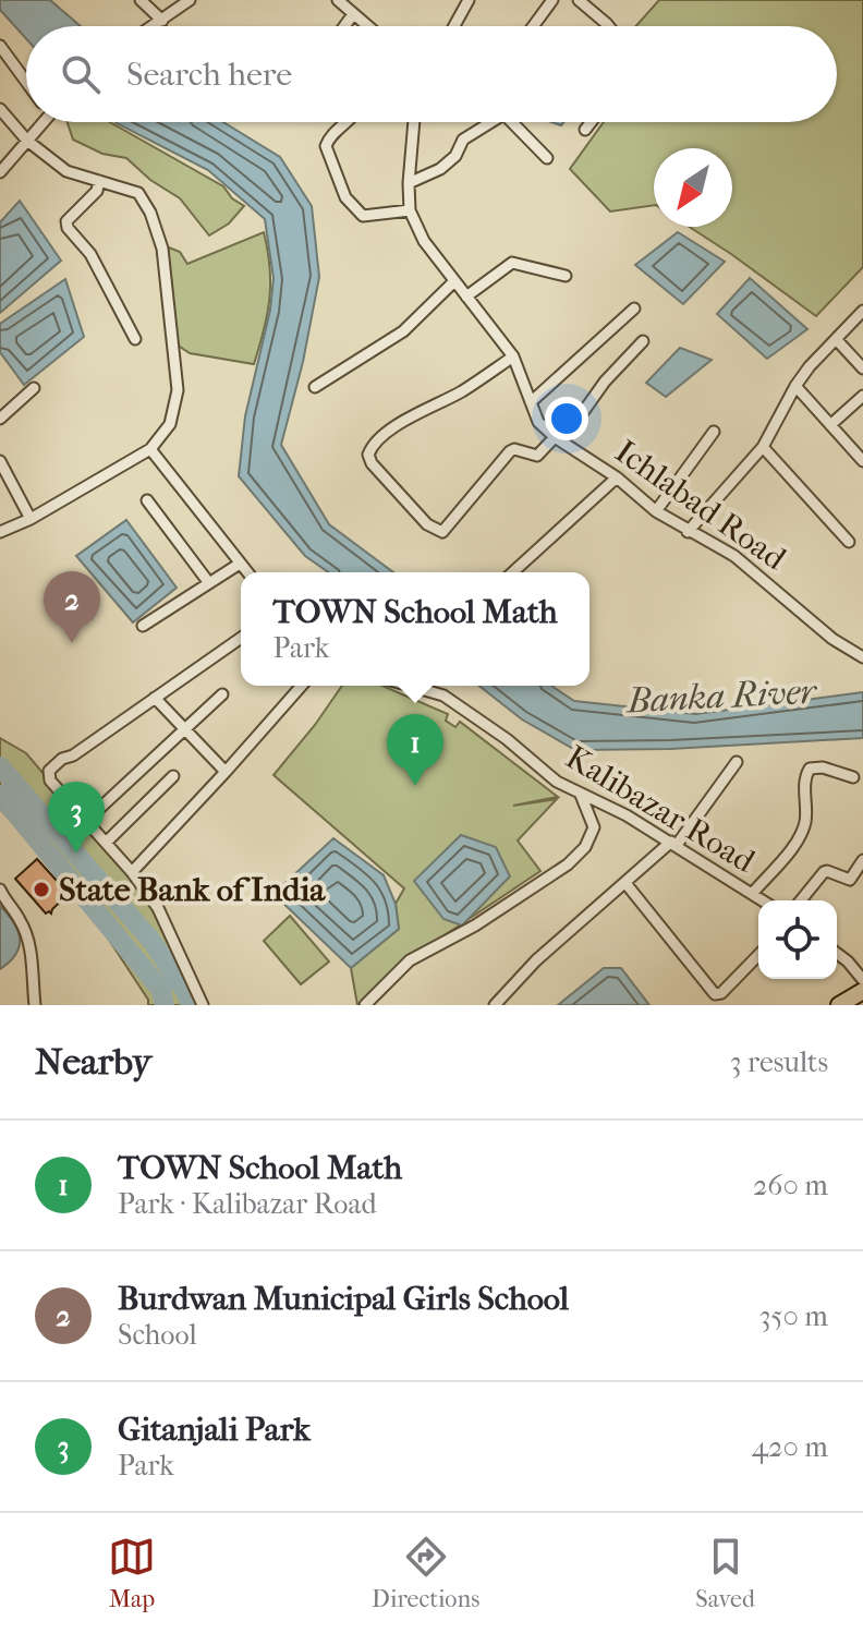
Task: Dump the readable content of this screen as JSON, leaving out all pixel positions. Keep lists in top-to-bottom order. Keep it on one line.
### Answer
{"streets":{"street":["Ichlabad Road","Kalibazar Road"]},"water":["Banka River"],"places":["State Bank of India"],"north":"bottom left","page":{"search":"Search here","pins":["2","1","3"],"popup":["TOWN School Math","Park"],"heading":["Nearby","3 results"],"list":[{"mark":"1","name":"TOWN School Math","note":"Park · Kalibazar Road","value":"260 m"},{"mark":"2","name":"Burdwan Municipal Girls School","note":"School","value":"350 m"},{"mark":"3","name":"Gitanjali Park","note":"Park","value":"420 m"}],"nav":["Map","Directions","Saved"]}}
